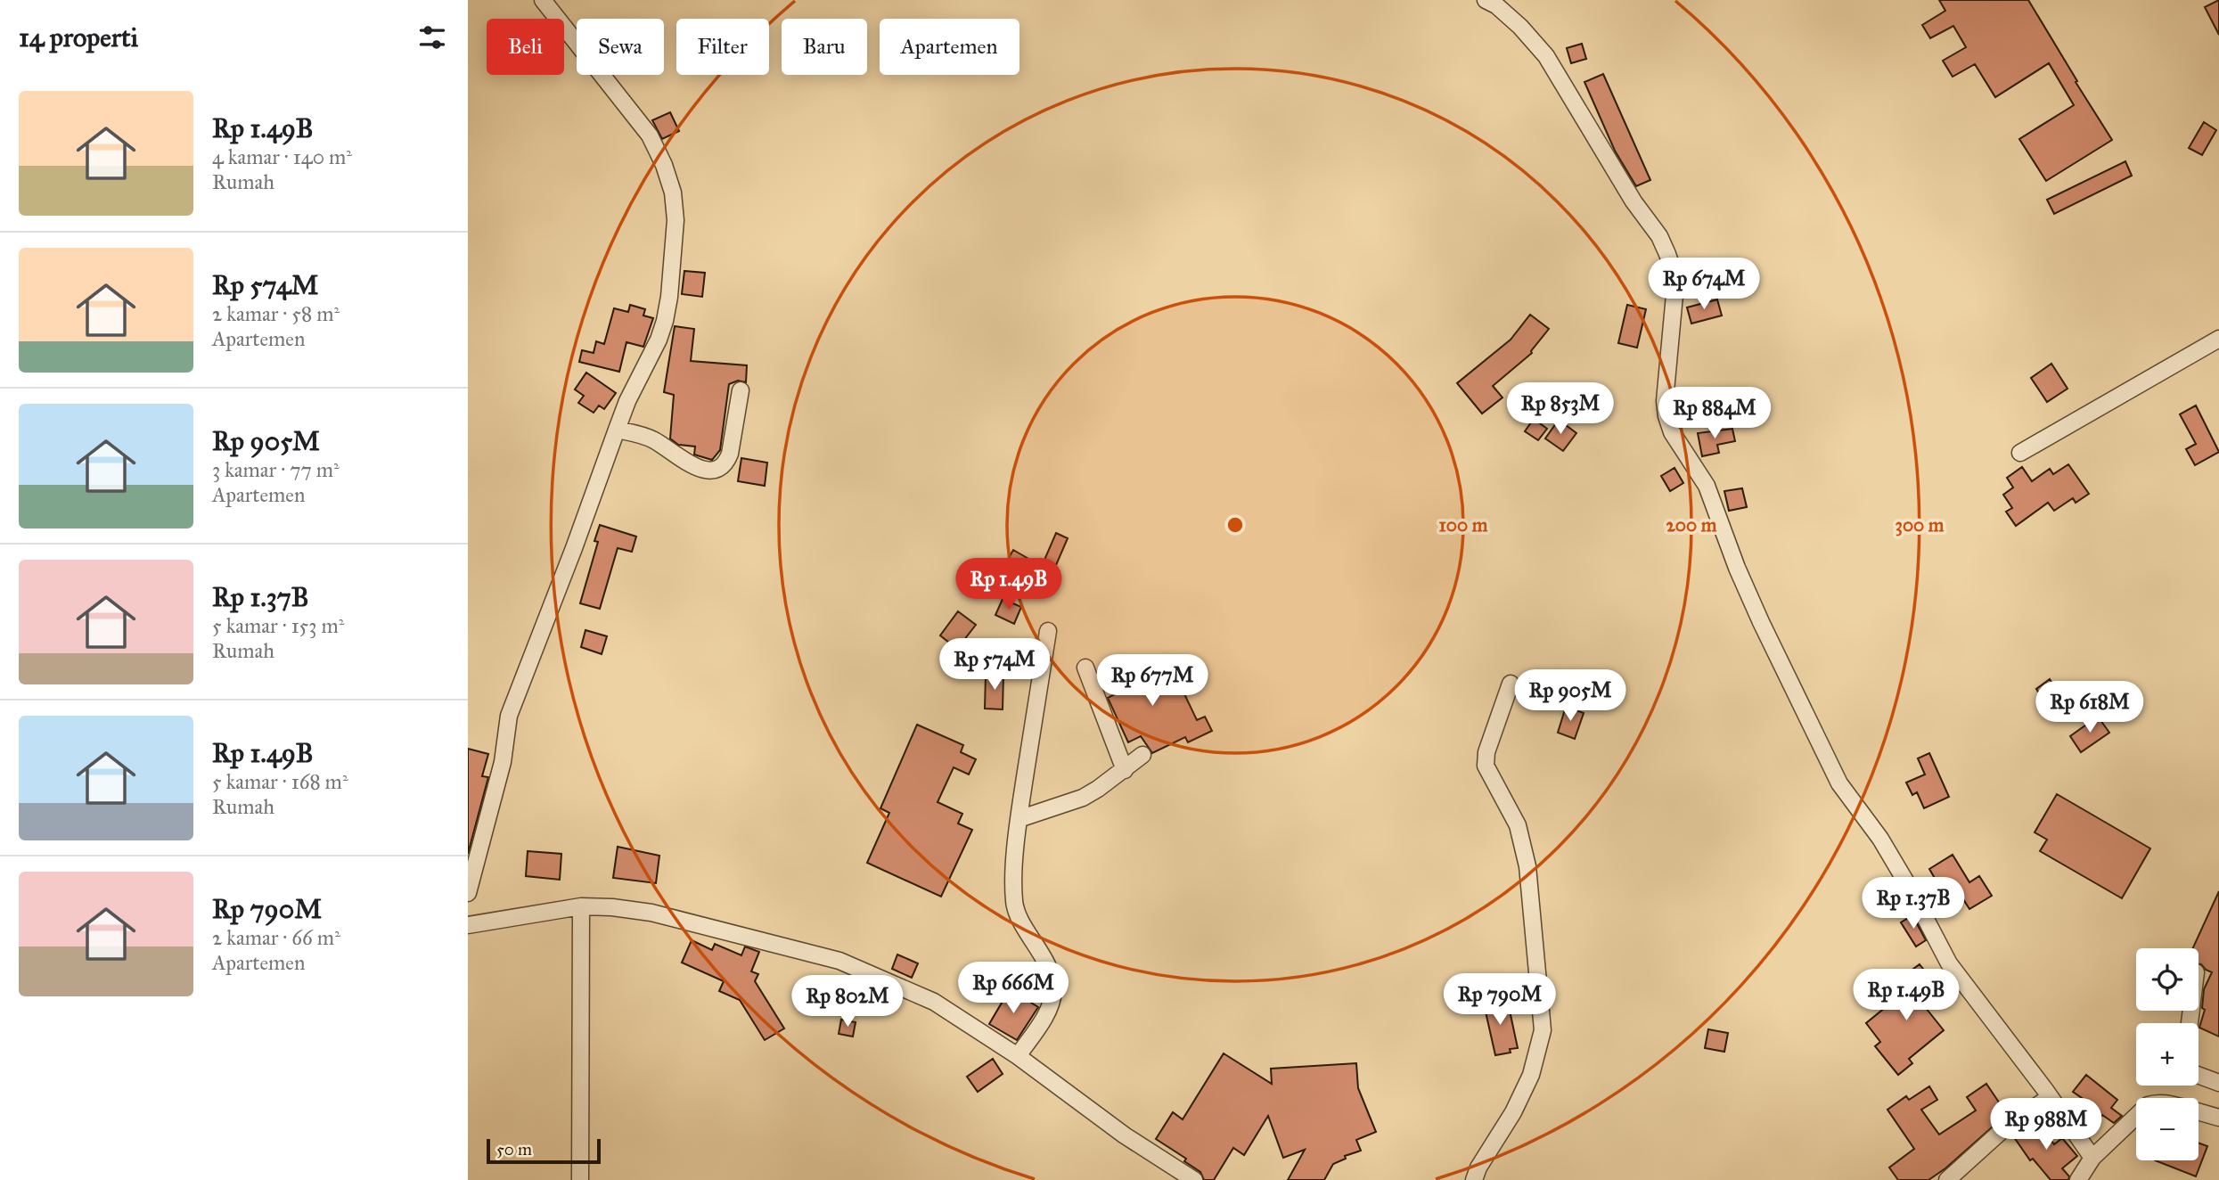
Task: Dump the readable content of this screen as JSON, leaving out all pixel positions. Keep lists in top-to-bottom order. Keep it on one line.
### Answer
{"scale_bar":"50 m","page":{"heading":"14 properti","chip":["Beli","Sewa","Filter","Baru","Apartemen"],"list":[{"name":"Rp 1.49B","note":"4 kamar · 140 m² · Rumah"},{"name":"Rp 574M","note":"2 kamar · 58 m² · Apartemen"},{"name":"Rp 905M","note":"3 kamar · 77 m² · Apartemen"},{"name":"Rp 1.37B","note":"5 kamar · 153 m² · Rumah"},{"name":"Rp 1.49B","note":"5 kamar · 168 m² · Rumah"},{"name":"Rp 790M","note":"2 kamar · 66 m² · Apartemen"}],"price":["Rp 674M","Rp 853M","Rp 884M","Rp 1.49B","Rp 574M","Rp 677M","Rp 905M","Rp 618M","Rp 1.37B","Rp 666M","Rp 1.49B","Rp 790M","Rp 802M","Rp 988M"],"map_buttons":["+","−"],"scale":"50 m"},"rings":["100 m","200 m","300 m"]}
